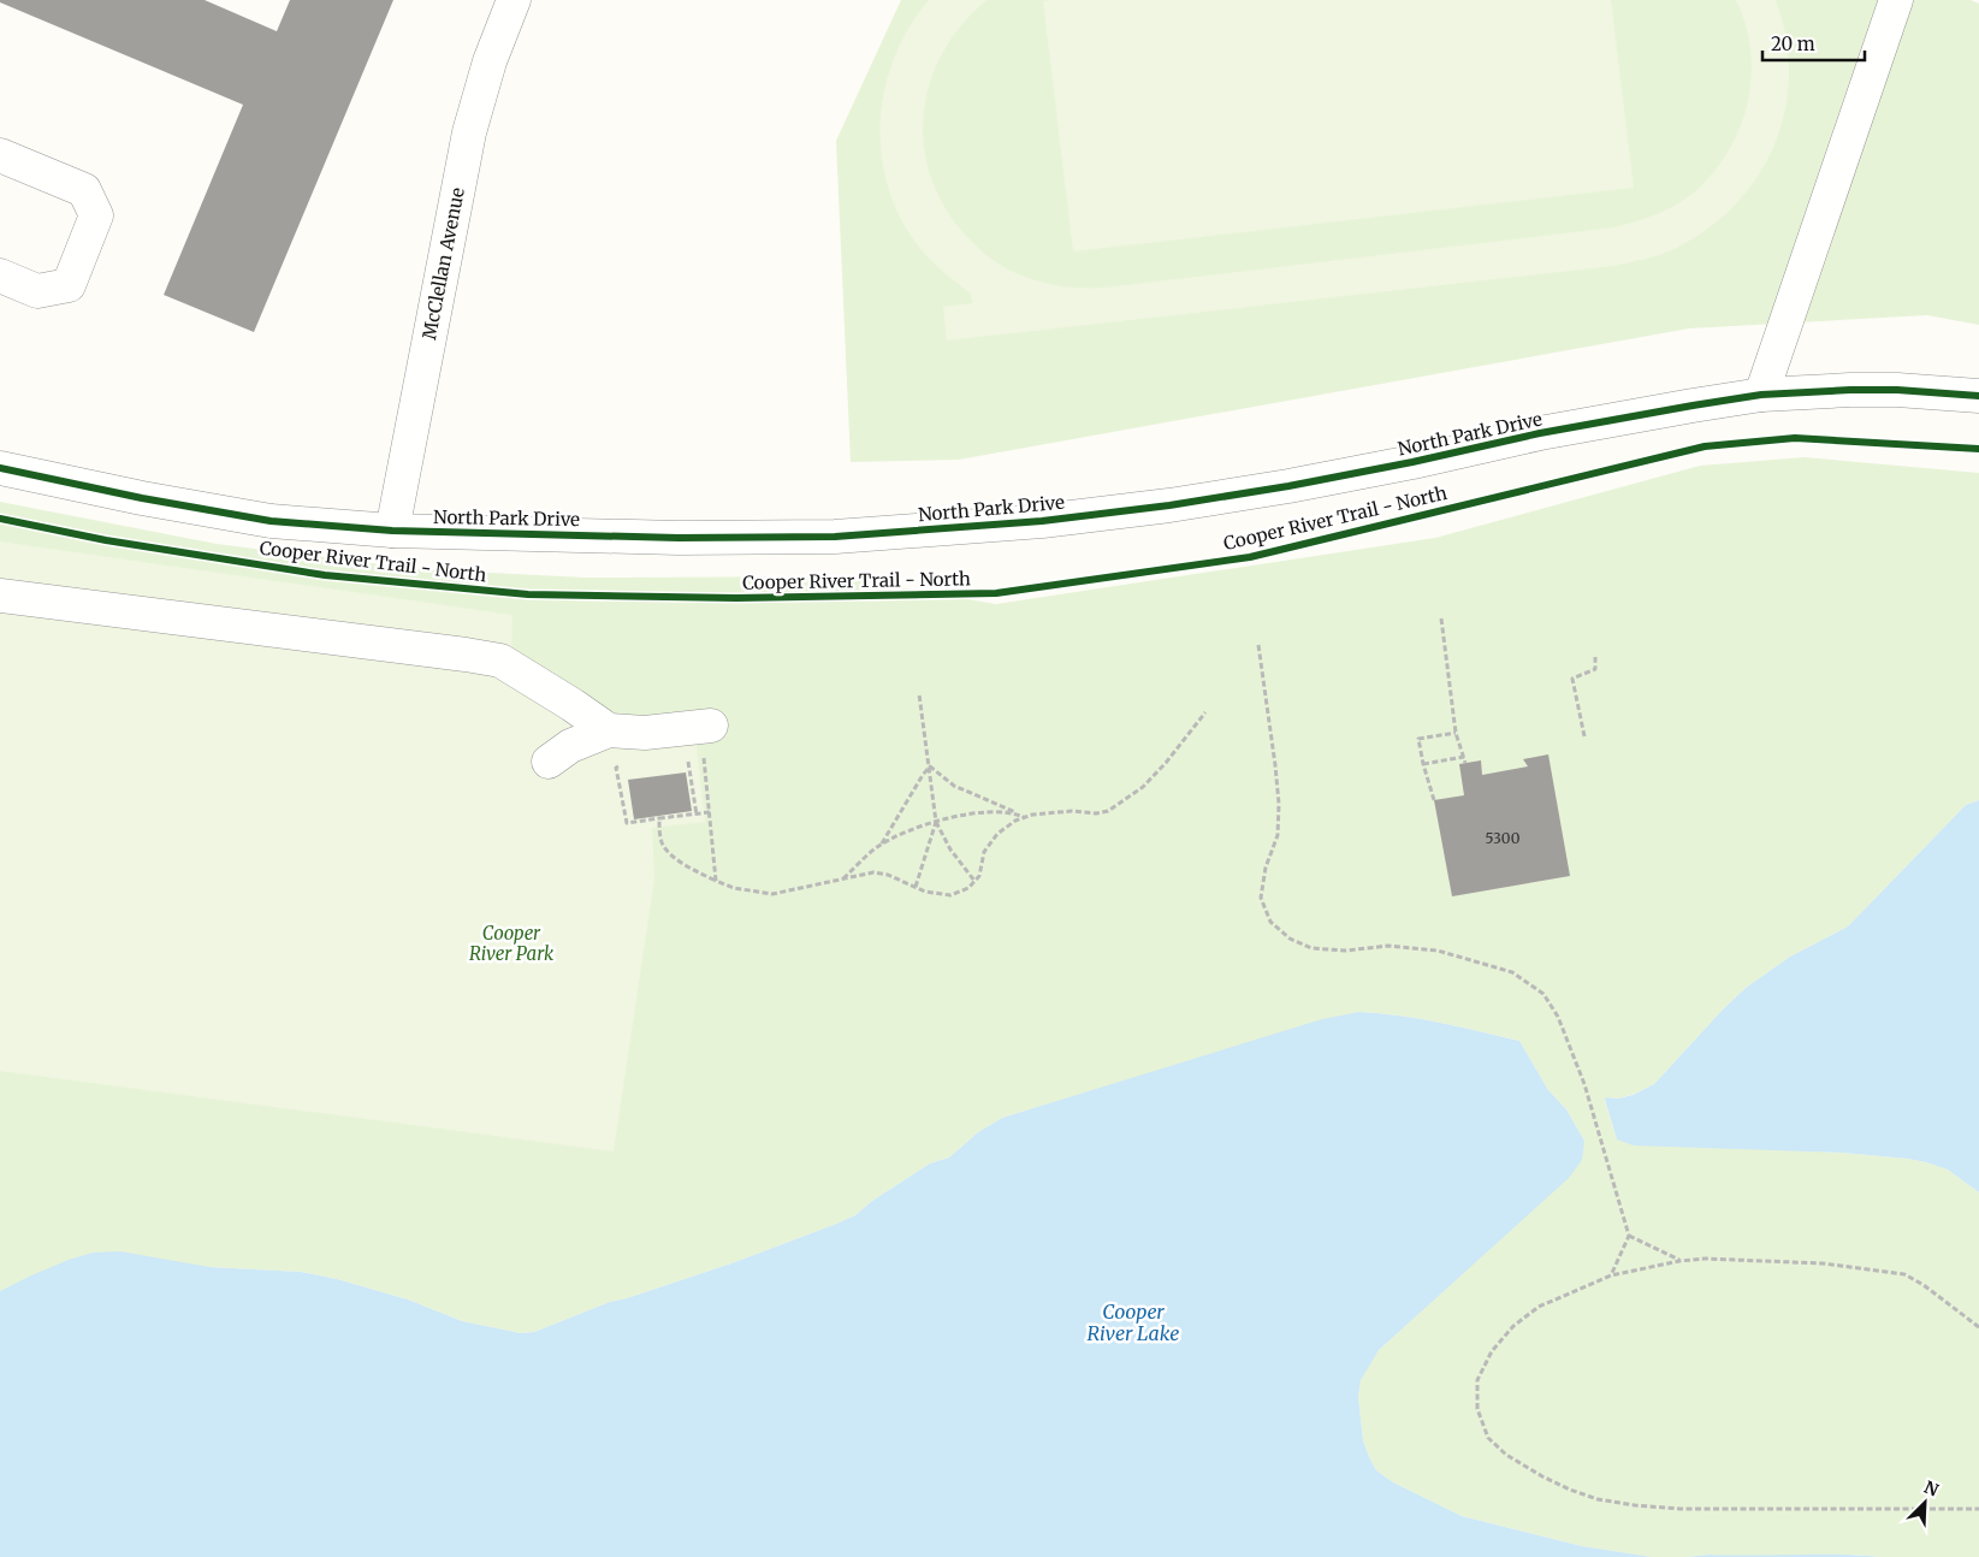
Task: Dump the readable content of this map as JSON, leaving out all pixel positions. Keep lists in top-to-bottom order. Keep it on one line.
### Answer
{"streets":{"street":["McClellan Avenue","North Park Drive"],"cycle path":["Cooper River Trail - North"]},"crossings":[["McClellan Avenue","North Park Drive"]],"water":["Cooper River Lake"],"parks":["Cooper River Park"],"house_numbers":["5300"],"scale_bar":"20 m","north":"top right"}
